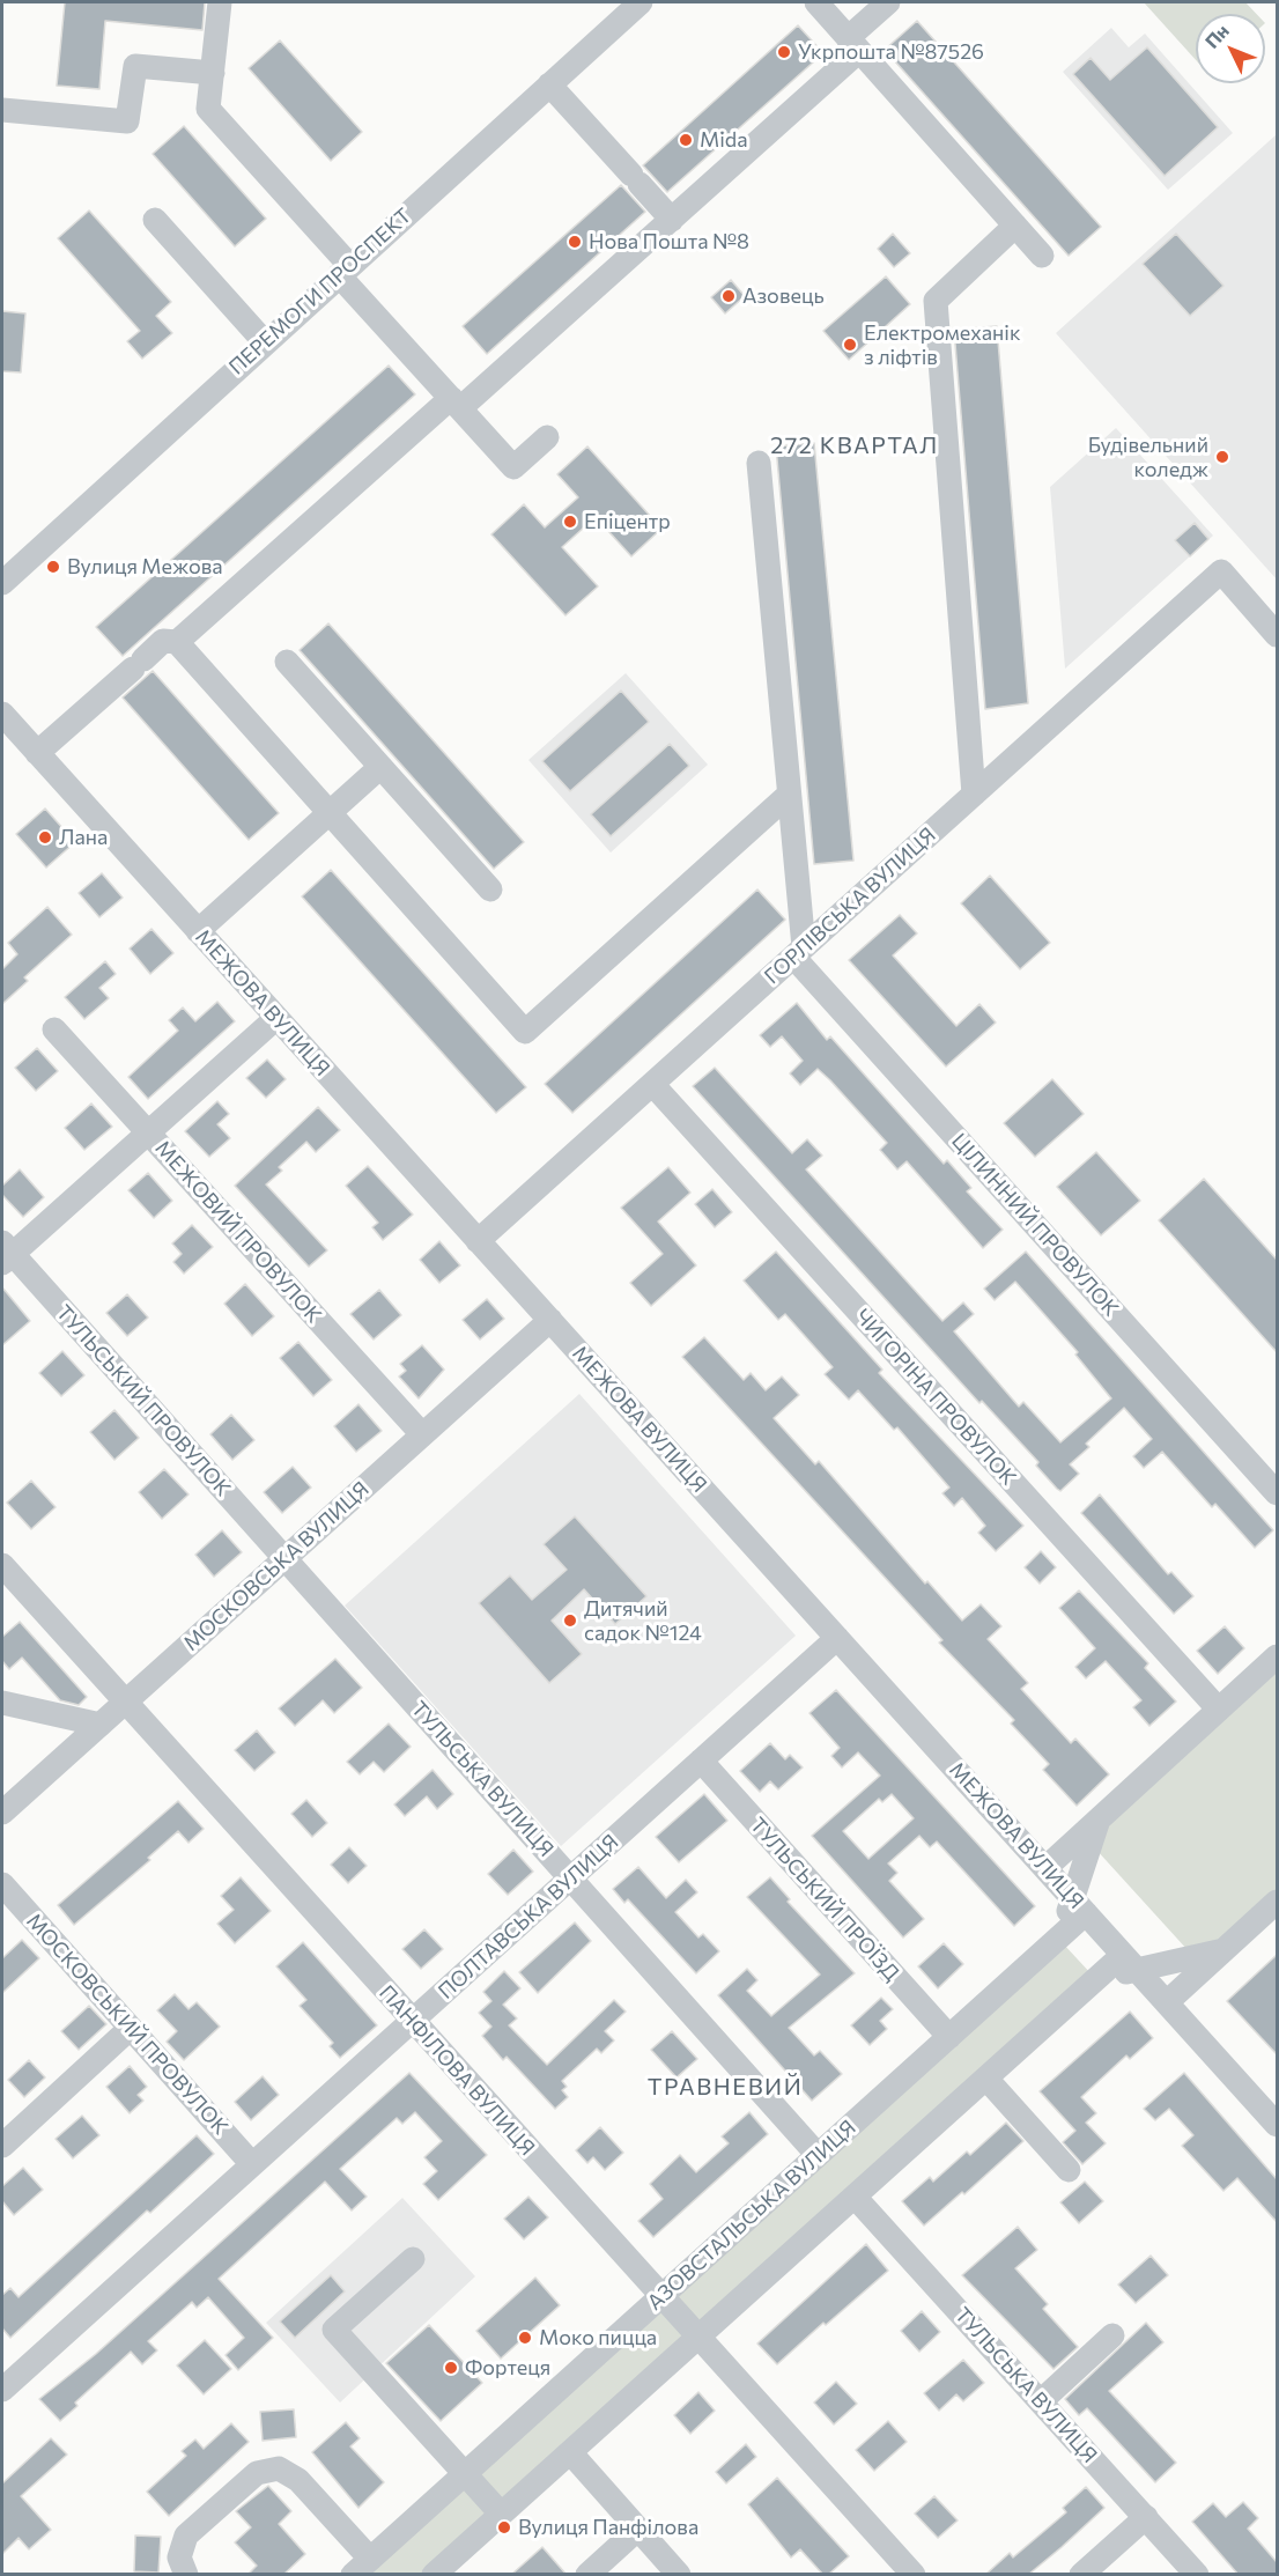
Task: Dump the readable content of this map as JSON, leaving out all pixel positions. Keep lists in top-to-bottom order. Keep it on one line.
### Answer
{"streets":{"street":["ПЕРЕМОГИ ПРОСПЕКТ","ГОРЛІВСЬКА ВУЛИЦЯ","МЕЖОВА ВУЛИЦЯ","ЦІЛИННИЙ ПРОВУЛОК","МЕЖОВИЙ ПРОВУЛОК","ЧИГОРІНА ПРОВУЛОК","ТУЛЬСЬКИЙ ПРОВУЛОК","МОСКОВСЬКА ВУЛИЦЯ","ТУЛЬСЬКА ВУЛИЦЯ","ТУЛЬСЬКИЙ ПРОЇЗД","ПОЛТАВСЬКА ВУЛИЦЯ","МОСКОВСЬКИЙ ПРОВУЛОК","ПАНФІЛОВА ВУЛИЦЯ","АЗОВСТАЛЬСЬКА ВУЛИЦЯ"]},"crossings":[["ГОРЛІВСЬКА ВУЛИЦЯ","МЕЖОВА ВУЛИЦЯ"],["ГОРЛІВСЬКА ВУЛИЦЯ","ЦІЛИННИЙ ПРОВУЛОК"],["ГОРЛІВСЬКА ВУЛИЦЯ","ЧИГОРІНА ПРОВУЛОК"],["МЕЖОВА ВУЛИЦЯ","МОСКОВСЬКА ВУЛИЦЯ"],["МЕЖОВА ВУЛИЦЯ","ПОЛТАВСЬКА ВУЛИЦЯ"],["МЕЖОВА ВУЛИЦЯ","АЗОВСТАЛЬСЬКА ВУЛИЦЯ"],["МЕЖОВИЙ ПРОВУЛОК","МОСКОВСЬКА ВУЛИЦЯ"],["ЧИГОРІНА ПРОВУЛОК","АЗОВСТАЛЬСЬКА ВУЛИЦЯ"],["ТУЛЬСЬКИЙ ПРОВУЛОК","МОСКОВСЬКА ВУЛИЦЯ"],["ТУЛЬСЬКИЙ ПРОВУЛОК","ТУЛЬСЬКА ВУЛИЦЯ"],["МОСКОВСЬКА ВУЛИЦЯ","ТУЛЬСЬКА ВУЛИЦЯ"],["МОСКОВСЬКА ВУЛИЦЯ","ПАНФІЛОВА ВУЛИЦЯ"],["ТУЛЬСЬКА ВУЛИЦЯ","ПОЛТАВСЬКА ВУЛИЦЯ"],["ТУЛЬСЬКА ВУЛИЦЯ","АЗОВСТАЛЬСЬКА ВУЛИЦЯ"],["ТУЛЬСЬКИЙ ПРОЇЗД","ПОЛТАВСЬКА ВУЛИЦЯ"],["ТУЛЬСЬКИЙ ПРОЇЗД","АЗОВСТАЛЬСЬКА ВУЛИЦЯ"],["ПОЛТАВСЬКА ВУЛИЦЯ","МОСКОВСЬКИЙ ПРОВУЛОК"],["ПОЛТАВСЬКА ВУЛИЦЯ","ПАНФІЛОВА ВУЛИЦЯ"],["ПАНФІЛОВА ВУЛИЦЯ","АЗОВСТАЛЬСЬКА ВУЛИЦЯ"]],"districts":["272 КВАРТАЛ","ТРАВНЕВИЙ"],"places":["Укрпошта №87526","Mida","Нова Пошта №8","Азовець","Електромеханік з ліфтів","Будівельний коледж","Епіцентр","Вулиця Межова","Лана","Дитячий садок №124","Моко пицца","Фортеця","Вулиця Панфілова"],"north":"top left"}
